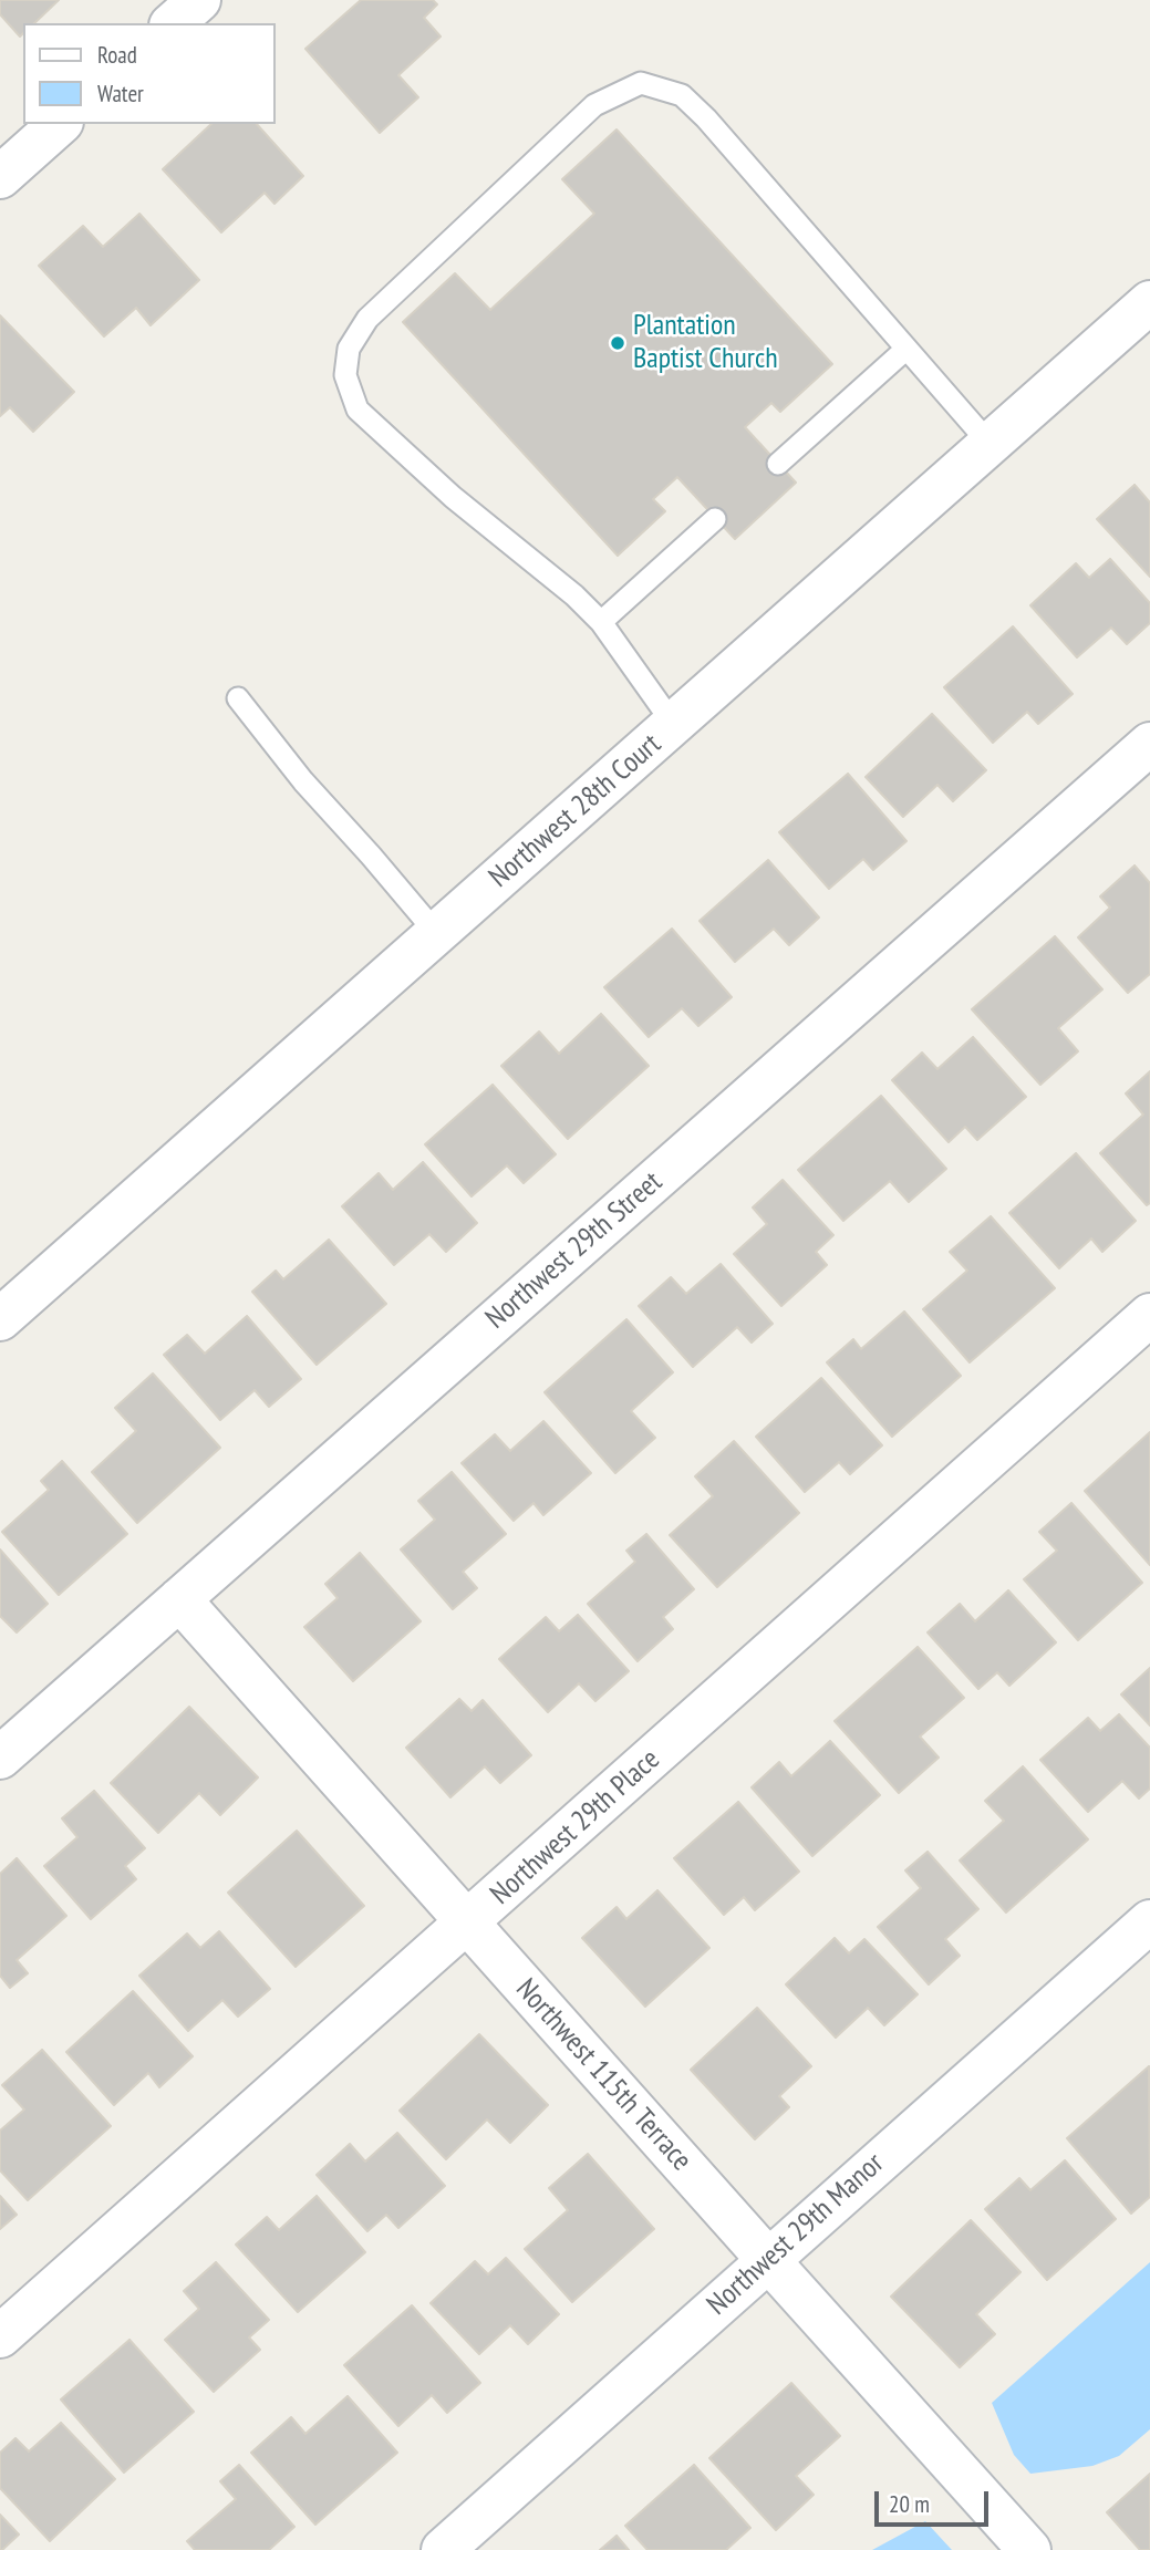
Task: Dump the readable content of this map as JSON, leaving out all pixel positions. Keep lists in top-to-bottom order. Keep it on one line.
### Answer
{"streets":{"street":["Northwest 28th Court","Northwest 29th Street","Northwest 29th Place","Northwest 115th Terrace","Northwest 29th Manor"]},"crossings":[["Northwest 29th Street","Northwest 115th Terrace"],["Northwest 29th Place","Northwest 115th Terrace"],["Northwest 115th Terrace","Northwest 29th Manor"]],"places":["Plantation Baptist Church"],"legend":["Road","Water"],"scale_bar":"20 m"}
